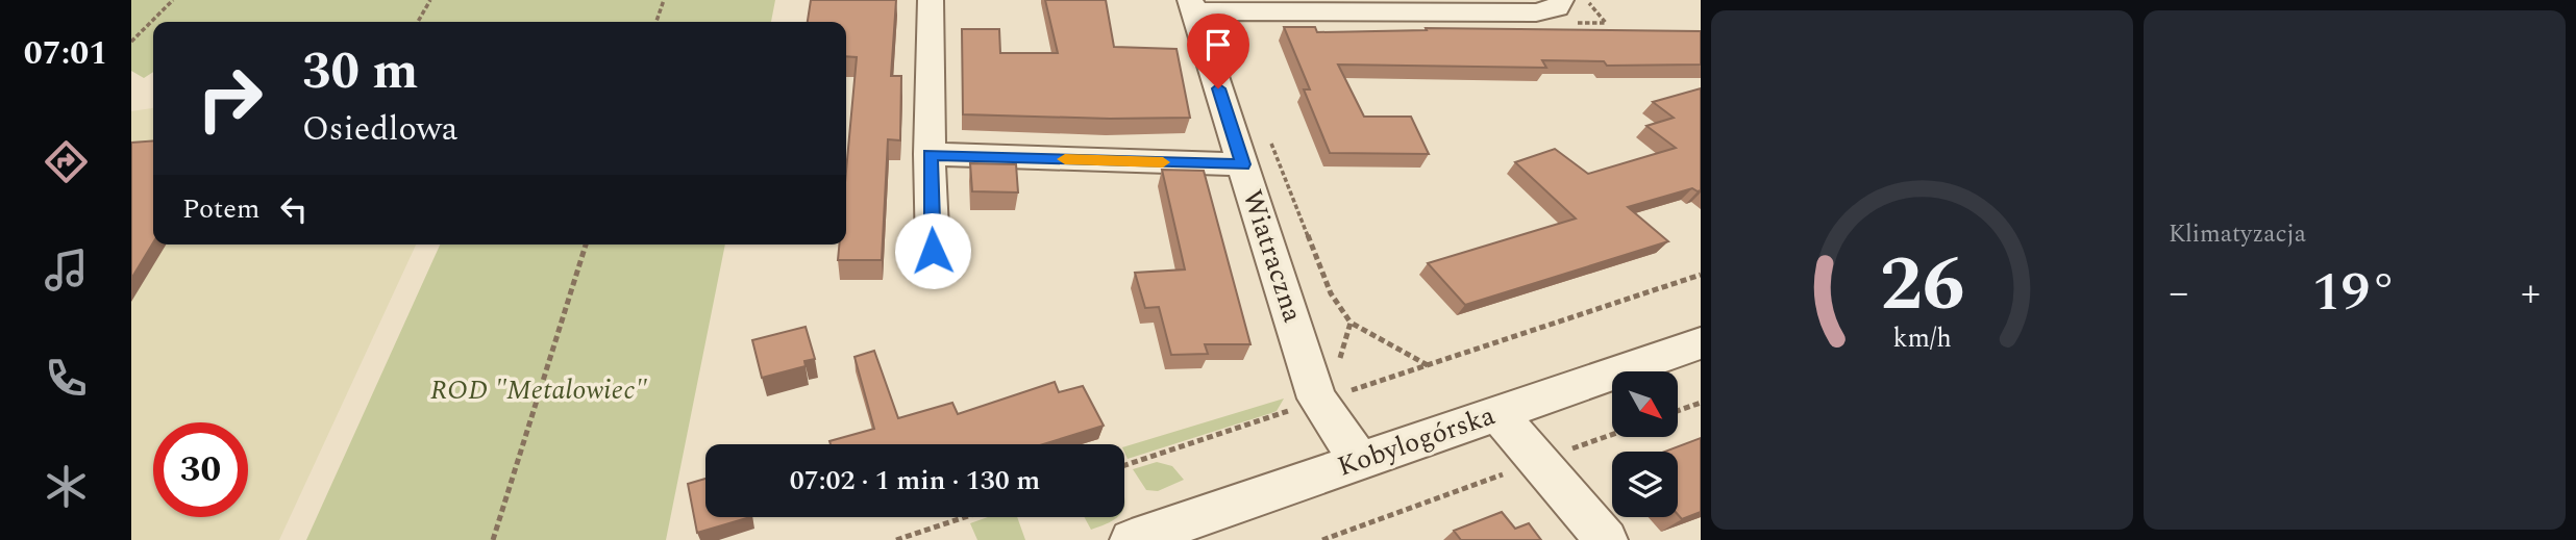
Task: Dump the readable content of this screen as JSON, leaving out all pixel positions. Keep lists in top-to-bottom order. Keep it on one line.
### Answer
{"streets":{"street":["Wiatraczna","Kobylogórska"]},"crossings":[["Wiatraczna","Kobylogórska"]],"parks":["ROD \"Metalowiec\""],"north":"bottom right","page":{"tabs":"07:01","tile":"Klimatyzacja","turn":["30 m","Osiedlowa"],"then":"Potem","heat":["−","19°","+"],"limit":"30","trip":"07:02 · 1 min · 130 m","gauge":["26","km/h"]}}
